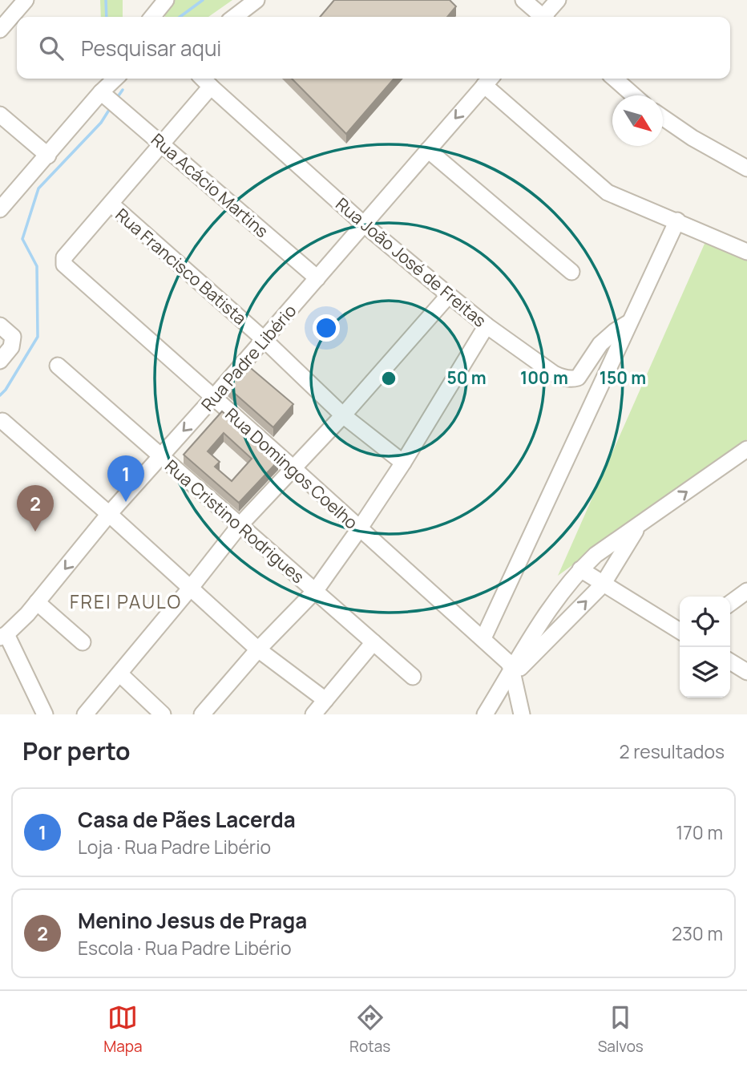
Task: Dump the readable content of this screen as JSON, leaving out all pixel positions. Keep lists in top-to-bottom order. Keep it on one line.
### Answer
{"streets":{"street":["Rua Acácio Martins","Rua João José de Freitas","Rua Francisco Batista","Rua Padre Libério","Rua Domingos Coelho","Rua Cristino Rodrigues"]},"crossings":[["Rua Acácio Martins","Rua Padre Libério"],["Rua João José de Freitas","Rua Padre Libério"],["Rua Francisco Batista","Rua Padre Libério"],["Rua Francisco Batista","Rua Domingos Coelho"],["Rua Padre Libério","Rua Domingos Coelho"],["Rua Padre Libério","Rua Cristino Rodrigues"]],"districts":["FREI PAULO"],"north":"bottom right","page":{"search":"Pesquisar aqui","pins":["1","2"],"heading":["Por perto","2 resultados"],"list":[{"mark":"1","name":"Casa de Pães Lacerda","note":"Loja · Rua Padre Libério","value":"170 m"},{"mark":"2","name":"Menino Jesus de Praga","note":"Escola · Rua Padre Libério","value":"230 m"}],"nav":["Mapa","Rotas","Salvos"]},"rings":["50 m","100 m","150 m"]}
